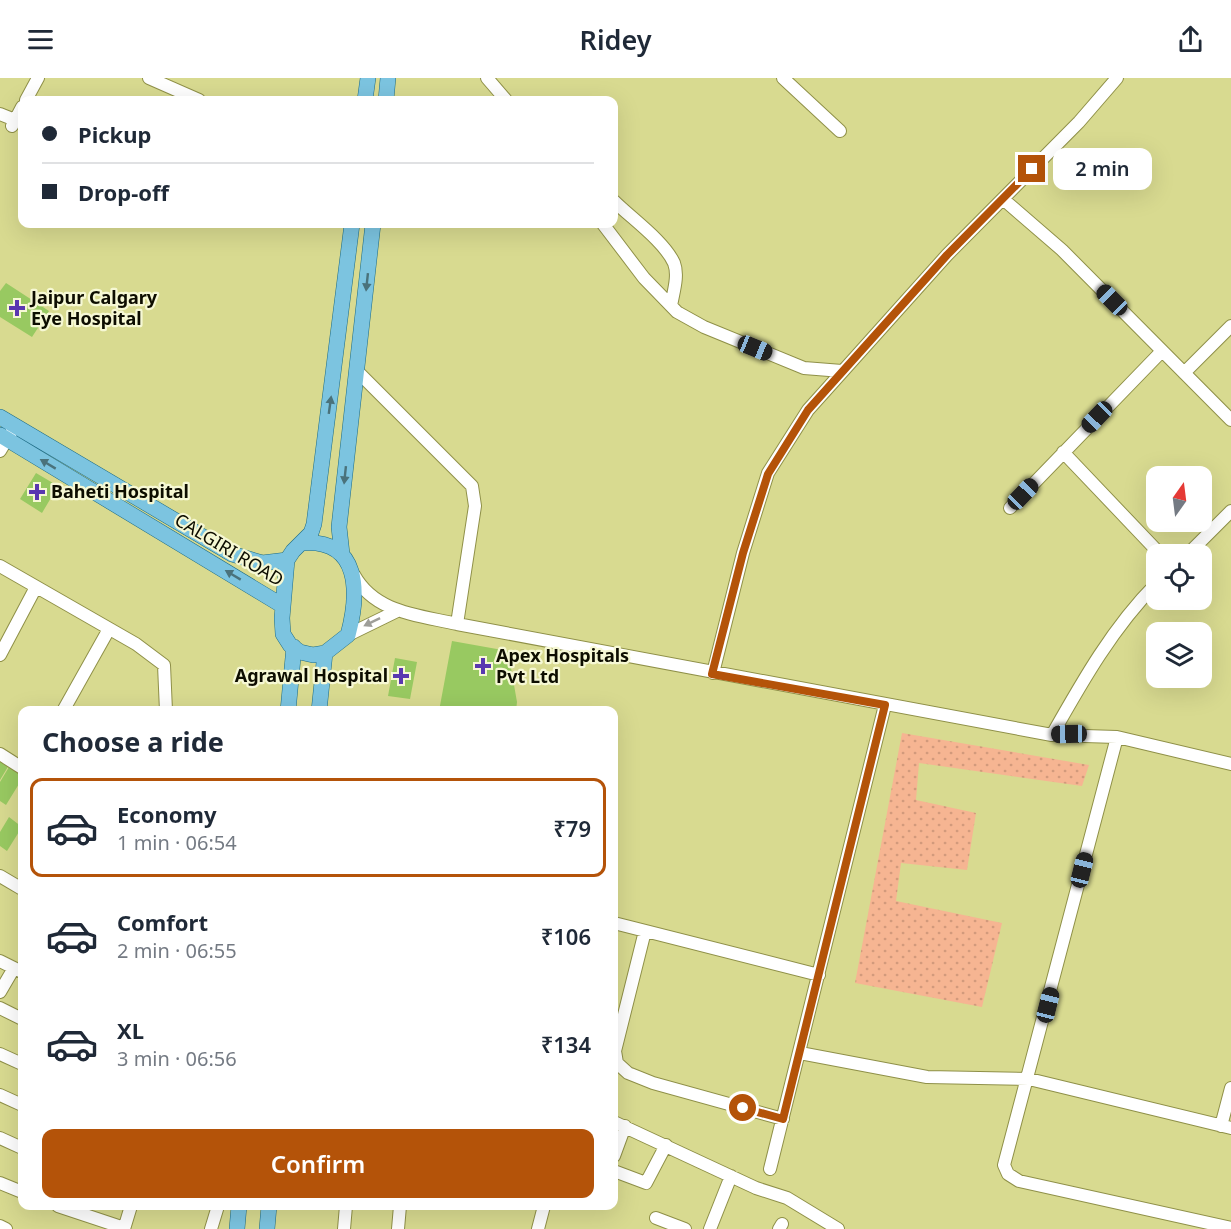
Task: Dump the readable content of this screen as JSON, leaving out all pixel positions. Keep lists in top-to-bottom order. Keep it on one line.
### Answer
{"streets":{"main road":["CALGIRI ROAD"]},"places":{"health":["Jaipur Calgary Eye Hospital","Baheti Hospital","Apex Hospitals Pvt Ltd","Agrawal Hospital"]},"north":"top","page":{"header":"Ridey","banner":["Pickup","Drop-off"],"bubble":"2 min","heading":"Choose a ride","list":[{"name":"Economy","note":"1 min · 06:54","value":"₹79"},{"name":"Comfort","note":"2 min · 06:55","value":"₹106"},{"name":"XL","note":"3 min · 06:56","value":"₹134"}],"buttons":"Confirm"}}
